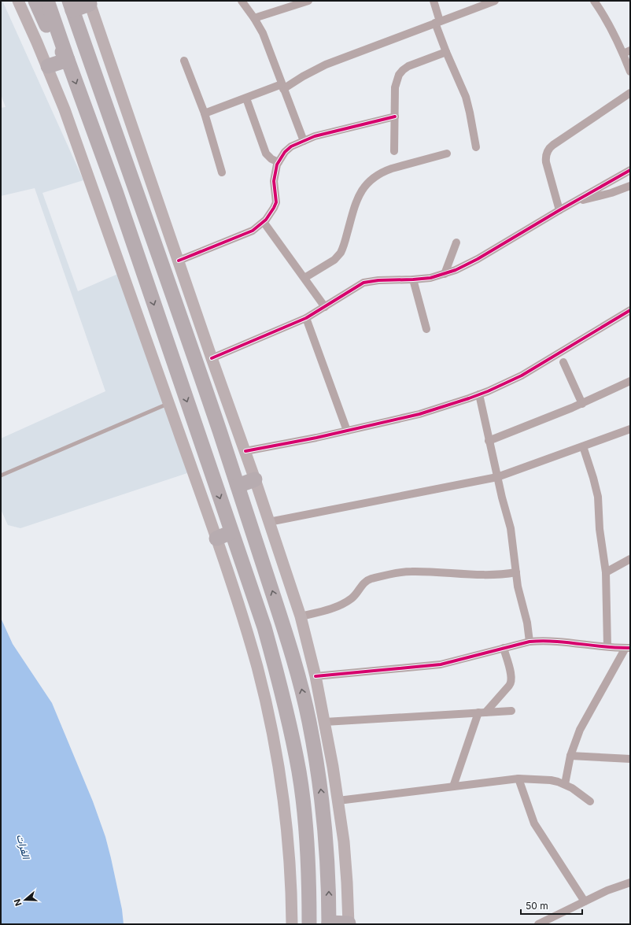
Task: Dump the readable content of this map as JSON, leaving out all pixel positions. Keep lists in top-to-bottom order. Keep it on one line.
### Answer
{"water":["الفرات"],"scale_bar":"50 m","north":"left"}
